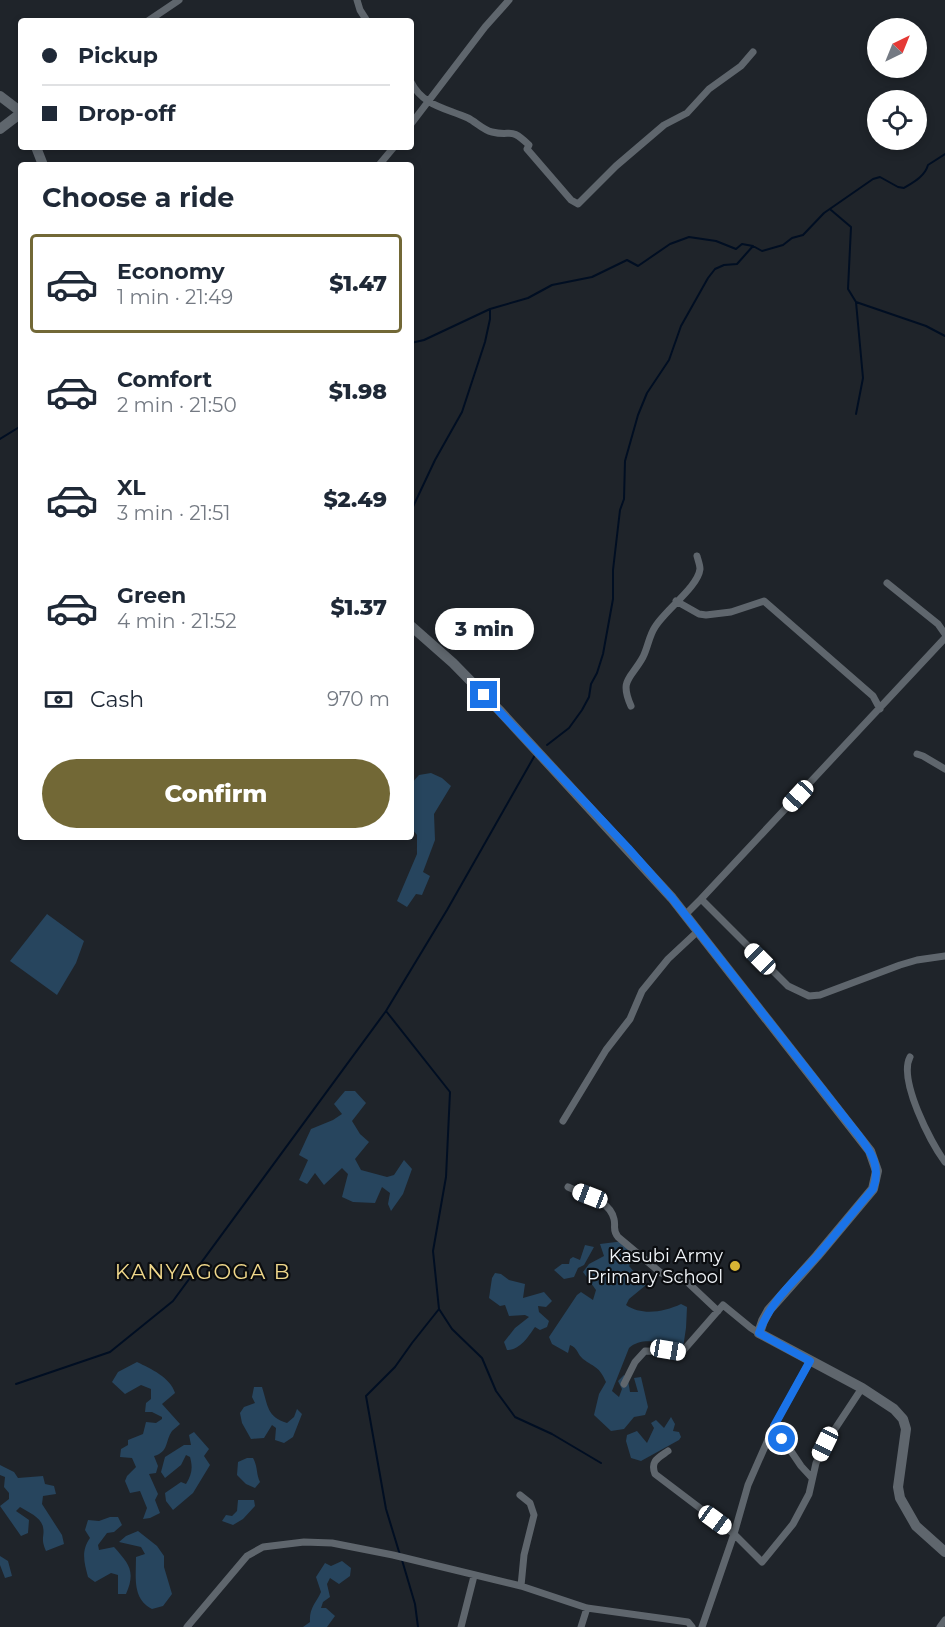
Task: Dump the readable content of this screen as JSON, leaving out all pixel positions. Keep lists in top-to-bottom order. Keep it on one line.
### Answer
{"districts":["KANYAGOGA B"],"places":["Kasubi Army Primary School"],"north":"top right","page":{"banner":["Pickup","Drop-off"],"heading":"Choose a ride","list":[{"name":"Economy","note":"1 min · 21:49","value":"$1.47"},{"name":"Comfort","note":"2 min · 21:50","value":"$1.98"},{"name":"XL","note":"3 min · 21:51","value":"$2.49"},{"name":"Green","note":"4 min · 21:52","value":"$1.37"}],"bubble":"3 min","pay":["Cash","970 m"],"buttons":"Confirm"}}
